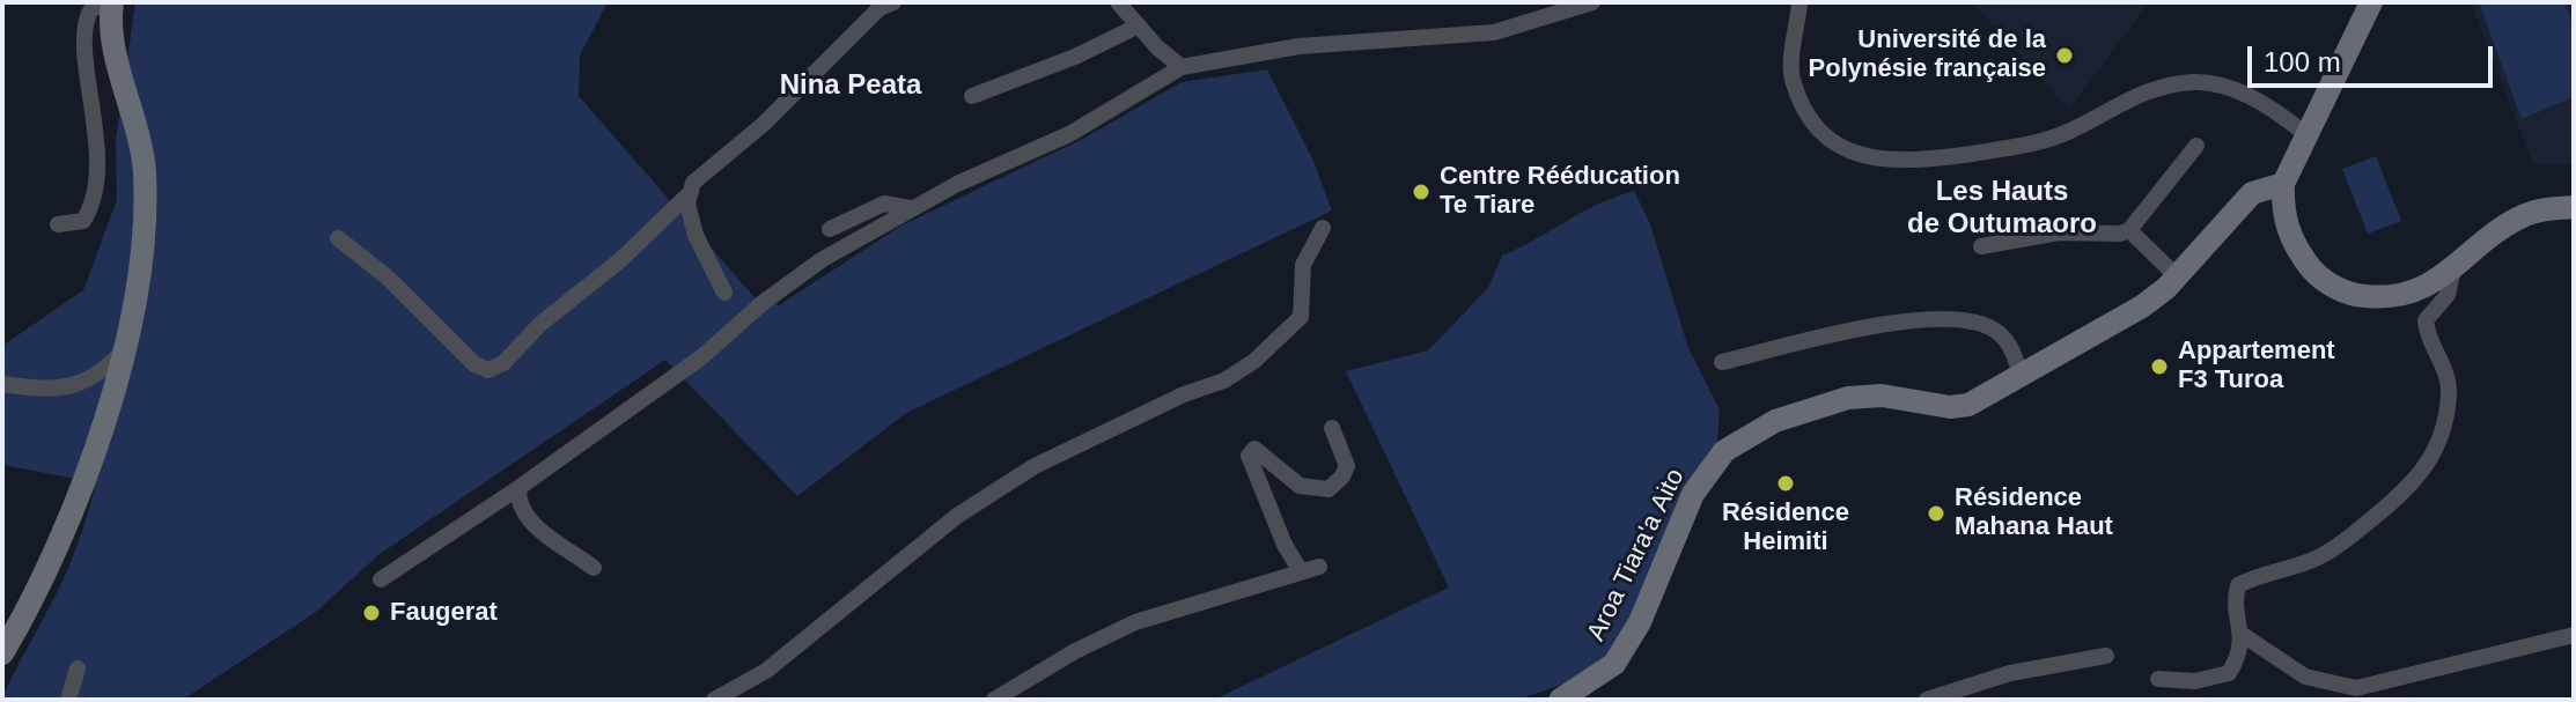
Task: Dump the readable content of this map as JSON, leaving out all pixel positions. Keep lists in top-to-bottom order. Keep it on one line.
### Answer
{"streets":{"main road":["Aroa Tiara'a Aito"]},"districts":["Nina Peata","Les Hauts de Outumaoro"],"places":["Université de la Polynésie française","Centre Rééducation Te Tiare","Appartement F3 Turoa","Résidence Heimiti","Résidence Mahana Haut","Faugerat"],"scale_bar":"100 m"}
